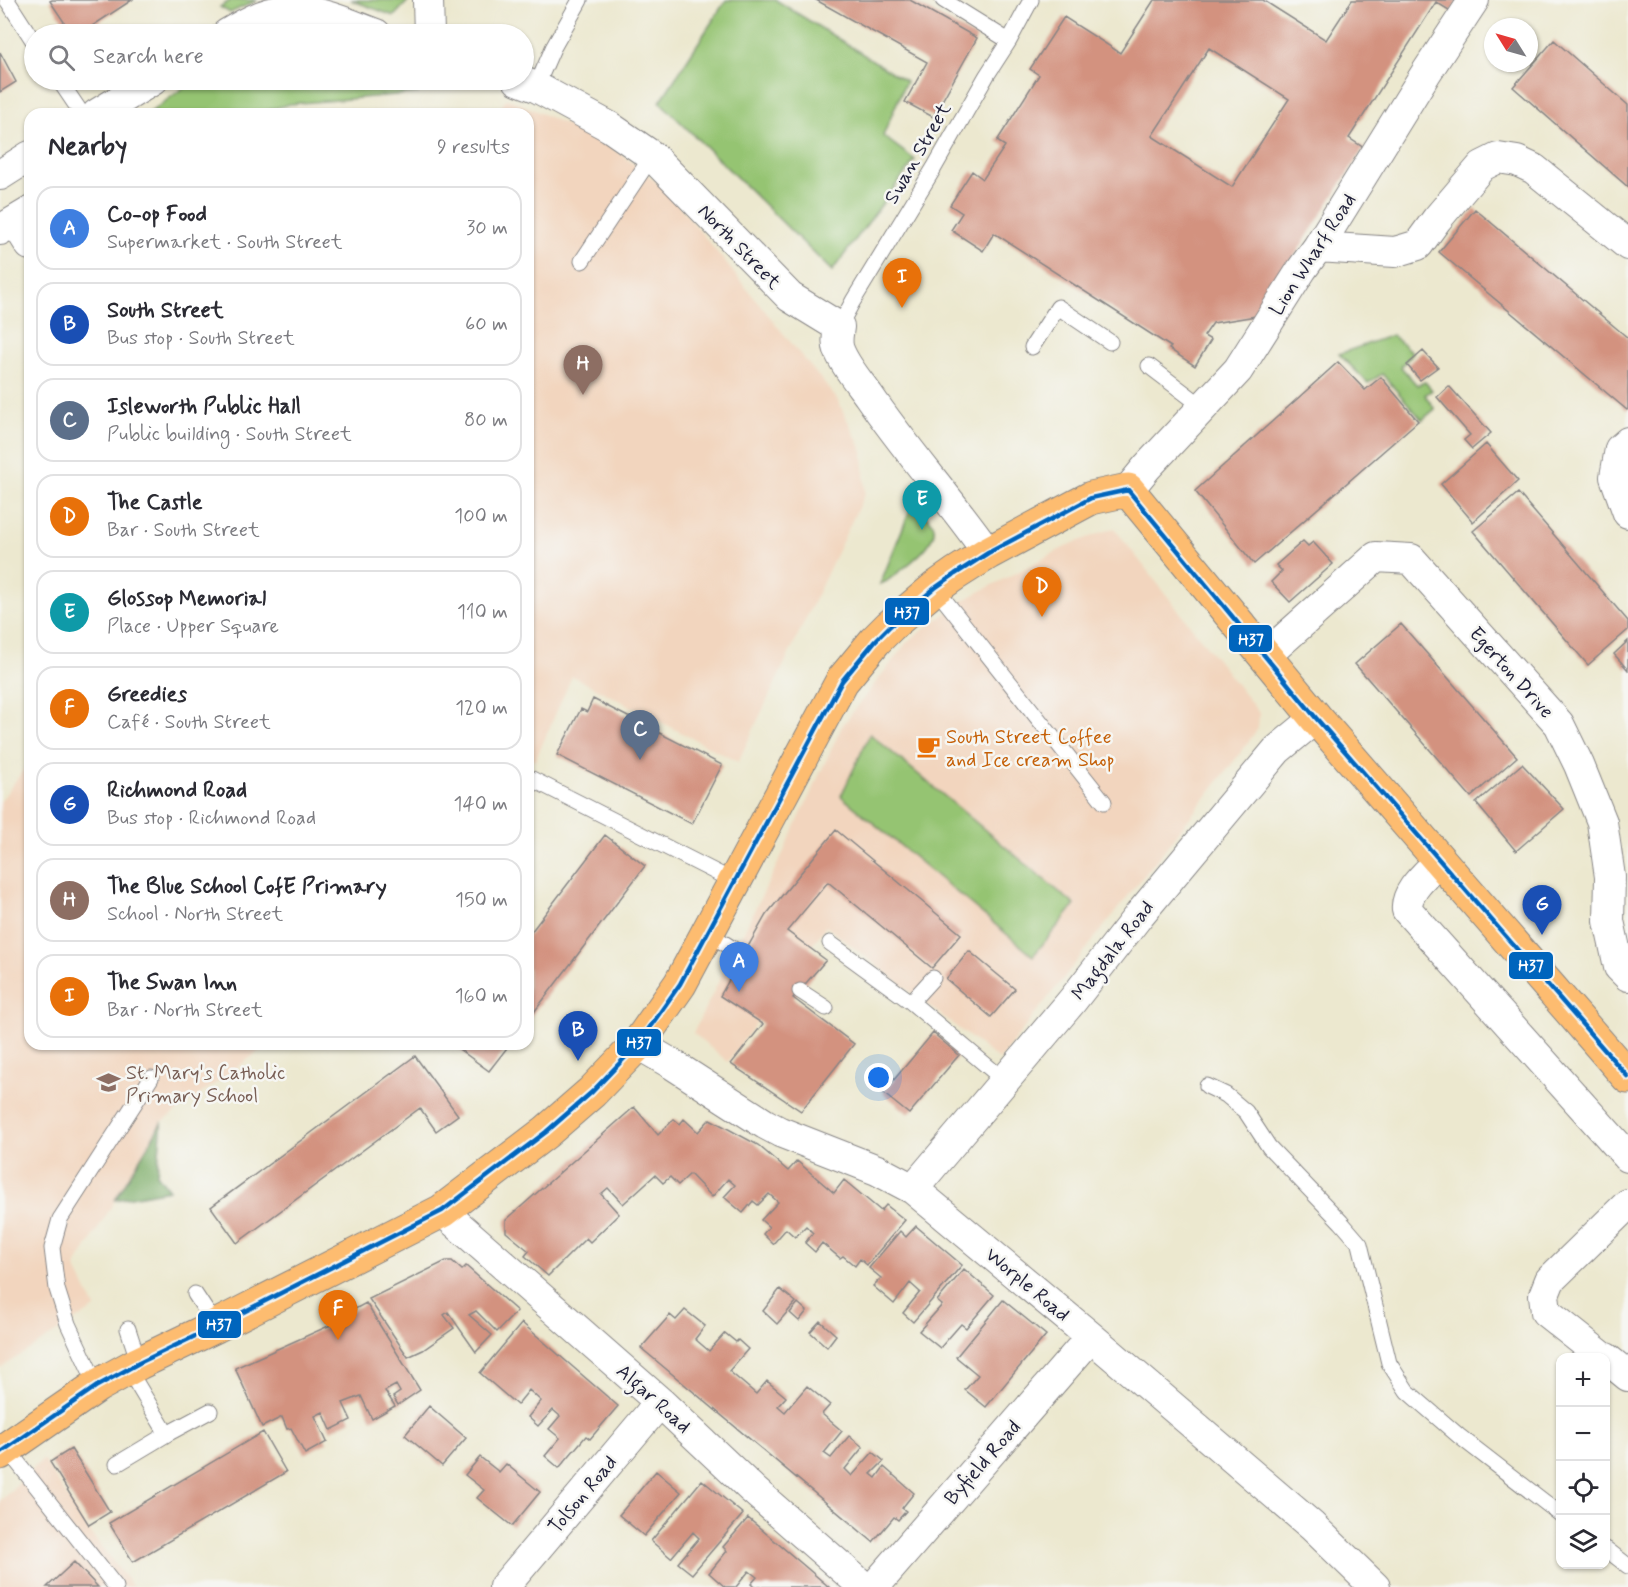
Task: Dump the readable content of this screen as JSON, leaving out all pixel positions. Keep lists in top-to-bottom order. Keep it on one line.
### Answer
{"streets":{"street":["North Street","Lion Wharf Road","Egerton Drive","Magdala Road","Worple Road","Algar Road","Byfield Road","Tolson Road"],"lane":["Swan Street"]},"crossings":[["Swan Street","North Street"],["Magdala Road","Worple Road"],["Worple Road","Byfield Road"],["Algar Road","Tolson Road"]],"places":{"cafe":["South Street Coffee and Ice cream Shop"],"school or university":["St. Mary's Catholic Primary School"]},"lines":["transit line H37"],"north":"top left","page":{"search":"Search here","heading":["Nearby","9 results"],"list":[{"mark":"A","name":"Co-op Food","note":"Supermarket · South Street","value":"30 m"},{"mark":"B","name":"South Street","note":"Bus stop · South Street","value":"60 m"},{"mark":"C","name":"Isleworth Public Hall","note":"Public building · South Street","value":"80 m"},{"mark":"D","name":"The Castle","note":"Bar · South Street","value":"100 m"},{"mark":"E","name":"Glossop Memorial","note":"Place · Upper Square","value":"110 m"},{"mark":"F","name":"Greedies","note":"Café · South Street","value":"120 m"},{"mark":"G","name":"Richmond Road","note":"Bus stop · Richmond Road","value":"140 m"},{"mark":"H","name":"The Blue School CofE Primary","note":"School · North Street","value":"150 m"},{"mark":"I","name":"The Swan Inn","note":"Bar · North Street","value":"160 m"}],"pins":["I","H","E","D","C","G","A","B","F"],"map_buttons":["+","−"]}}
